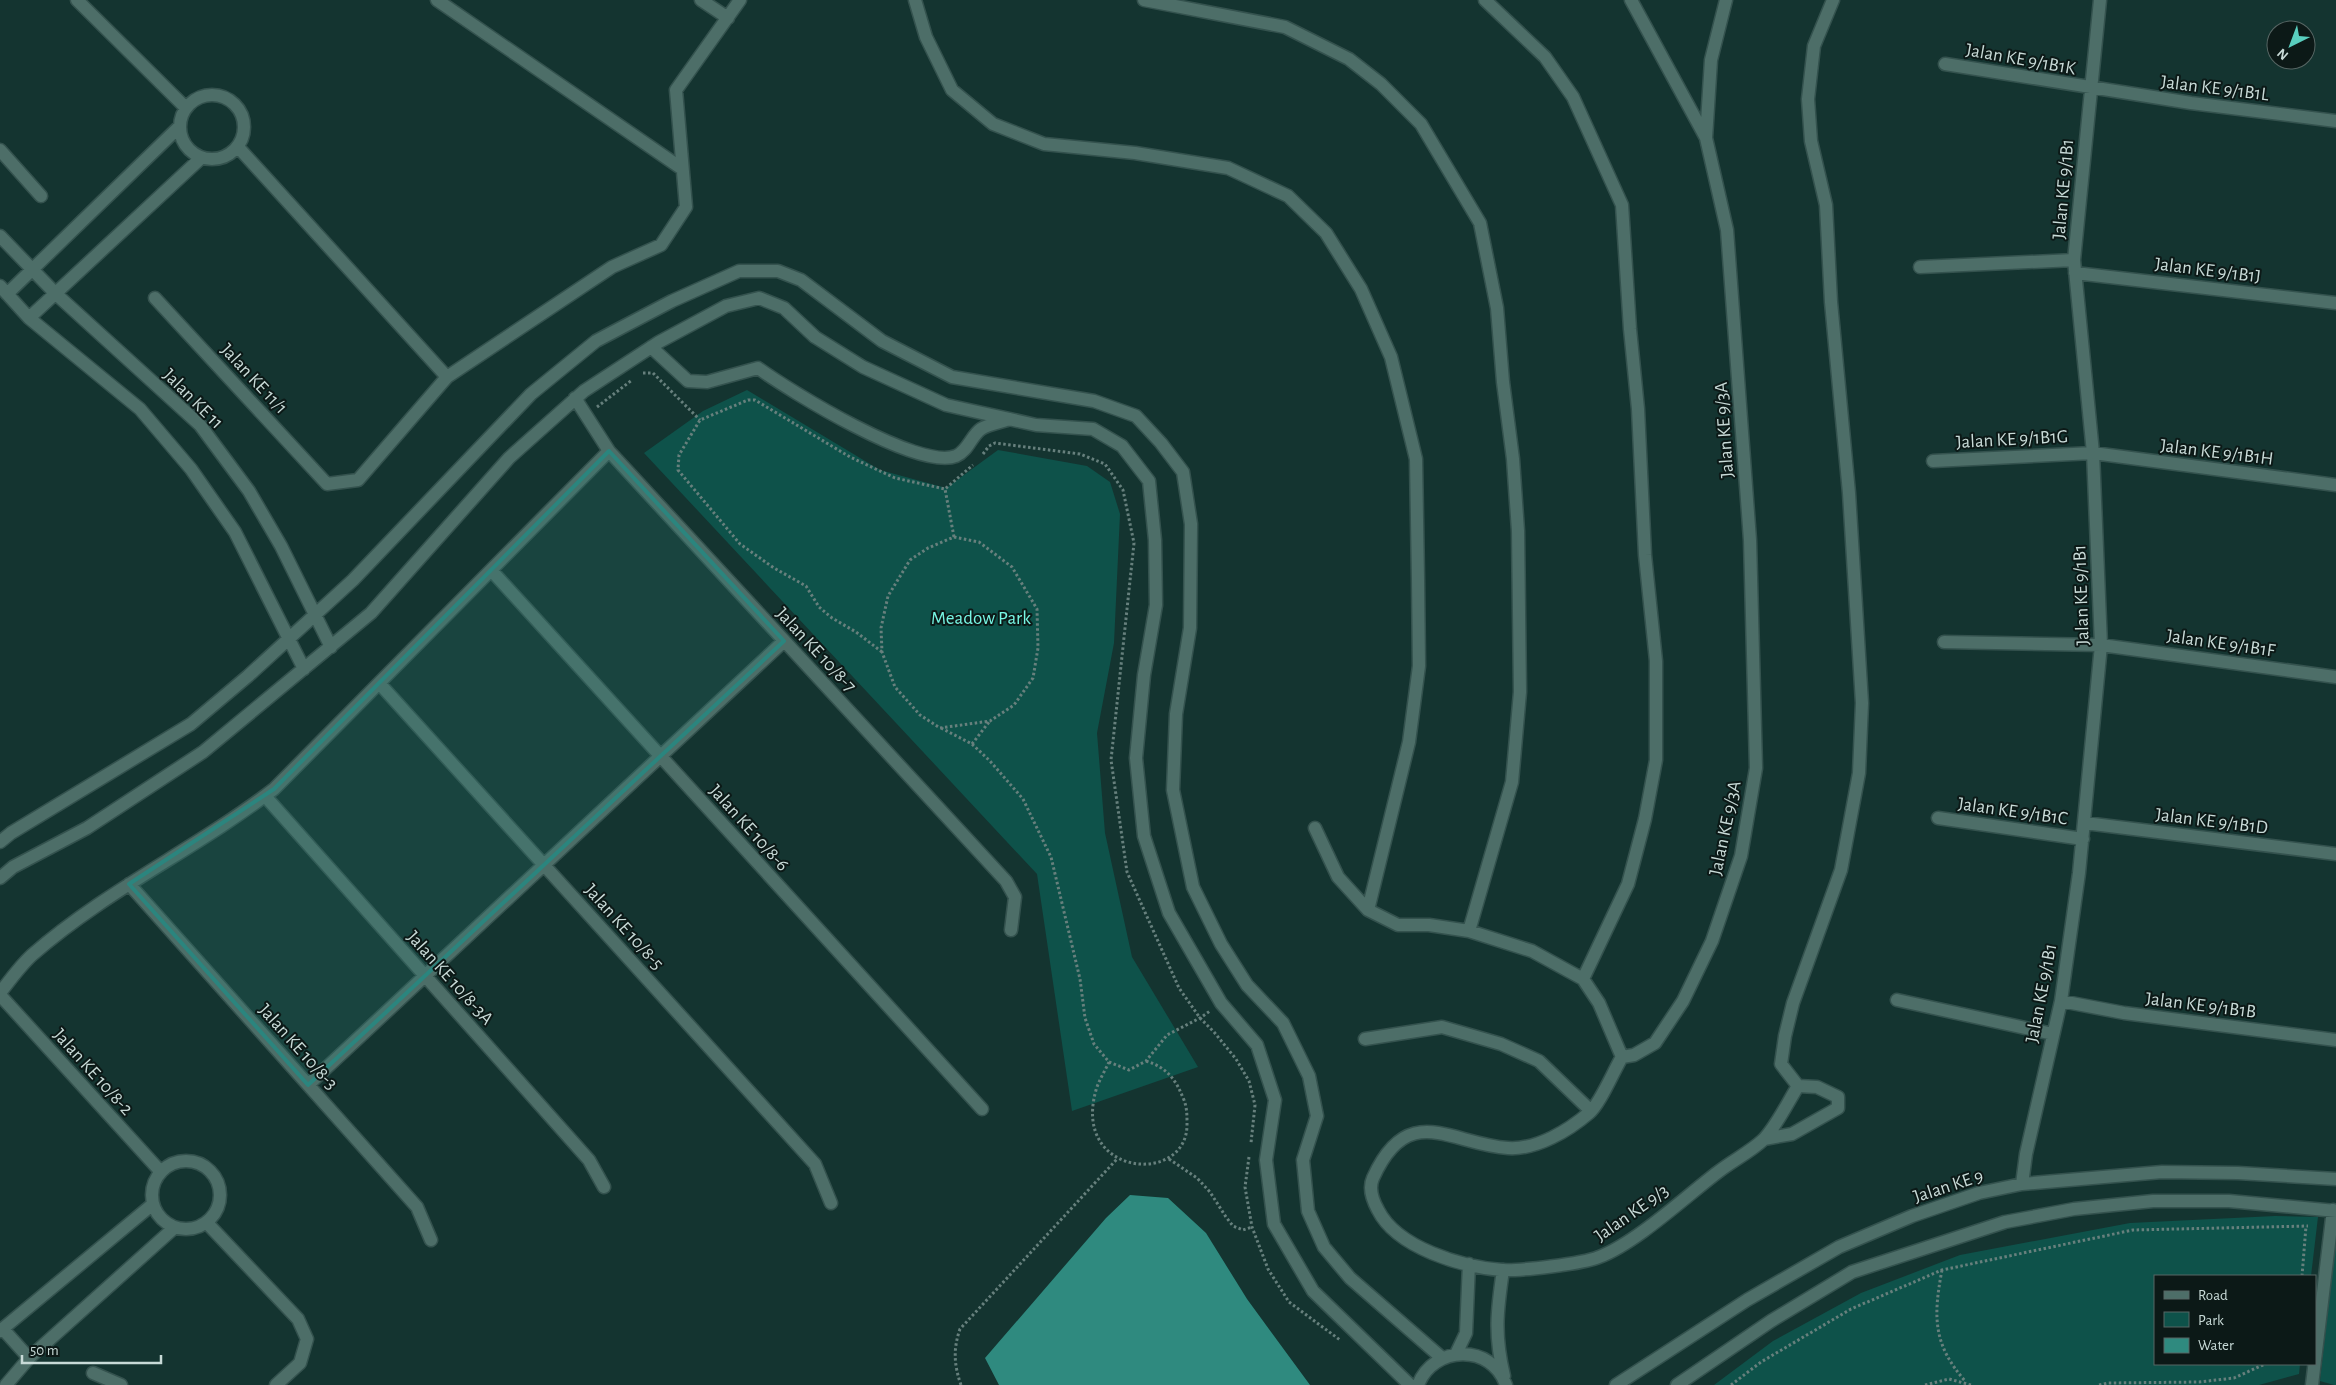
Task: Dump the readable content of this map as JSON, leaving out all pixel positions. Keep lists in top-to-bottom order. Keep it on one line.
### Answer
{"streets":{"street":["Jalan KE 9/1B1K","Jalan KE 9/1B1L","Jalan KE 9/1B1","Jalan KE 9/1B1J","Jalan KE 11/1","Jalan KE 11","Jalan KE 9/3A","Jalan KE 9/1B1G","Jalan KE 9/1B1H","Jalan KE 9/1B1F","Jalan KE 10/8-7","Jalan KE 9/1B1C","Jalan KE 9/1B1D","Jalan KE 10/8-6","Jalan KE 10/8-5","Jalan KE 10/8-3A","Jalan KE 9/1B1B","Jalan KE 10/8-3","Jalan KE 10/8-2","Jalan KE 9","Jalan KE 9/3"]},"crossings":[["Jalan KE 9/1B1K","Jalan KE 9/1B1L"],["Jalan KE 9/1B1K","Jalan KE 9/1B1"],["Jalan KE 9/1B1L","Jalan KE 9/1B1"],["Jalan KE 9/1B1","Jalan KE 9/1B1J"],["Jalan KE 9/1B1","Jalan KE 9/1B1G"],["Jalan KE 9/1B1","Jalan KE 9/1B1H"],["Jalan KE 9/1B1","Jalan KE 9/1B1F"],["Jalan KE 9/1B1","Jalan KE 9/1B1C"],["Jalan KE 9/1B1","Jalan KE 9/1B1D"],["Jalan KE 9/1B1","Jalan KE 9/1B1B"],["Jalan KE 9/1B1","Jalan KE 9"],["Jalan KE 9/1B1G","Jalan KE 9/1B1H"]],"parks":["Meadow Park"],"legend":["Road","Park","Water"],"scale_bar":"50 m","north":"bottom left"}
